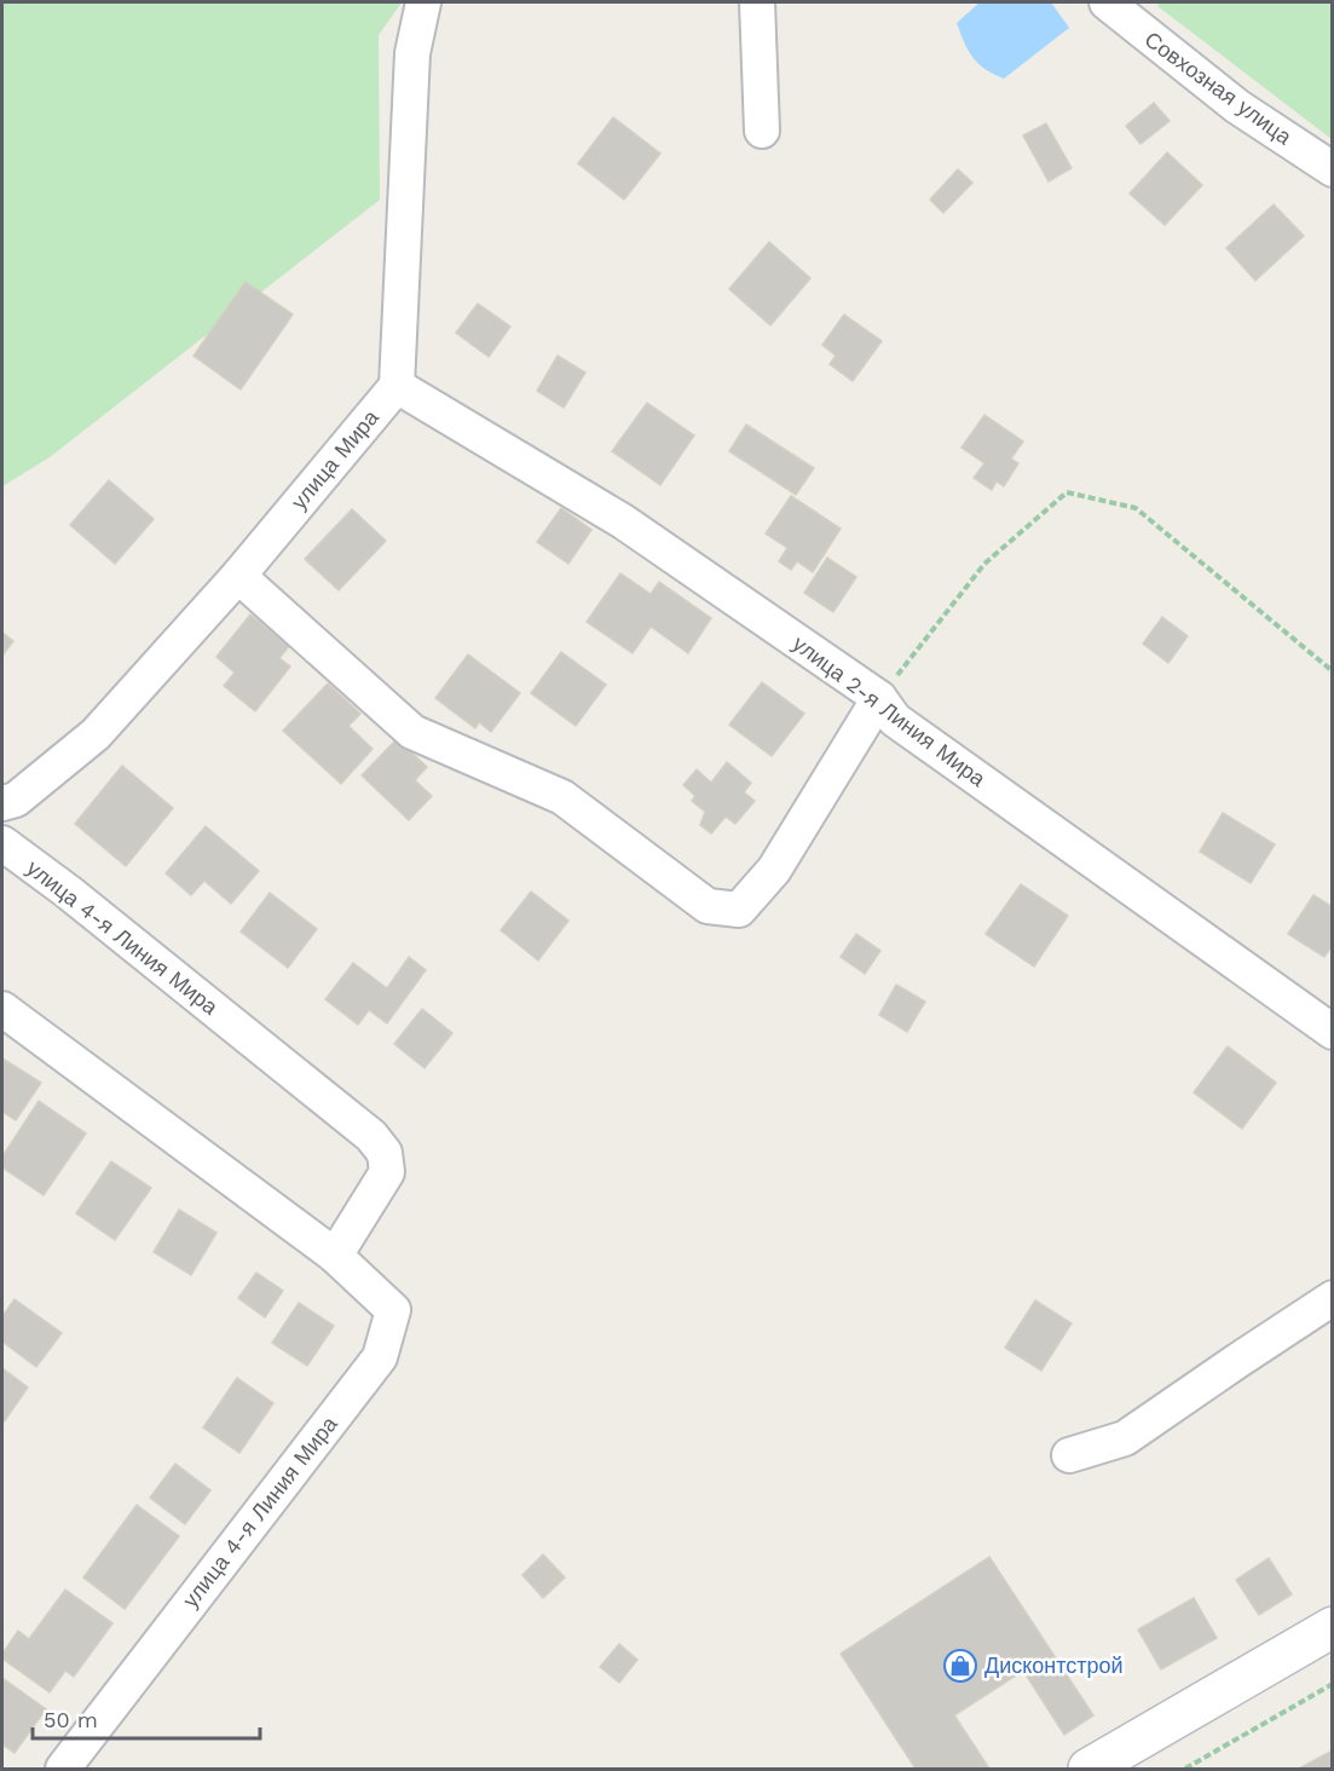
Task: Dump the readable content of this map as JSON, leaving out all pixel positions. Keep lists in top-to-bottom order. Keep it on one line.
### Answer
{"streets":{"street":["Совхозная улица","улица Мира","улица 2-я Линия Мира","улица 4-я Линия Мира"]},"crossings":[["улица Мира","улица 2-я Линия Мира"]],"places":{"shop":["Дисконтстрой"]},"scale_bar":"50 m"}
